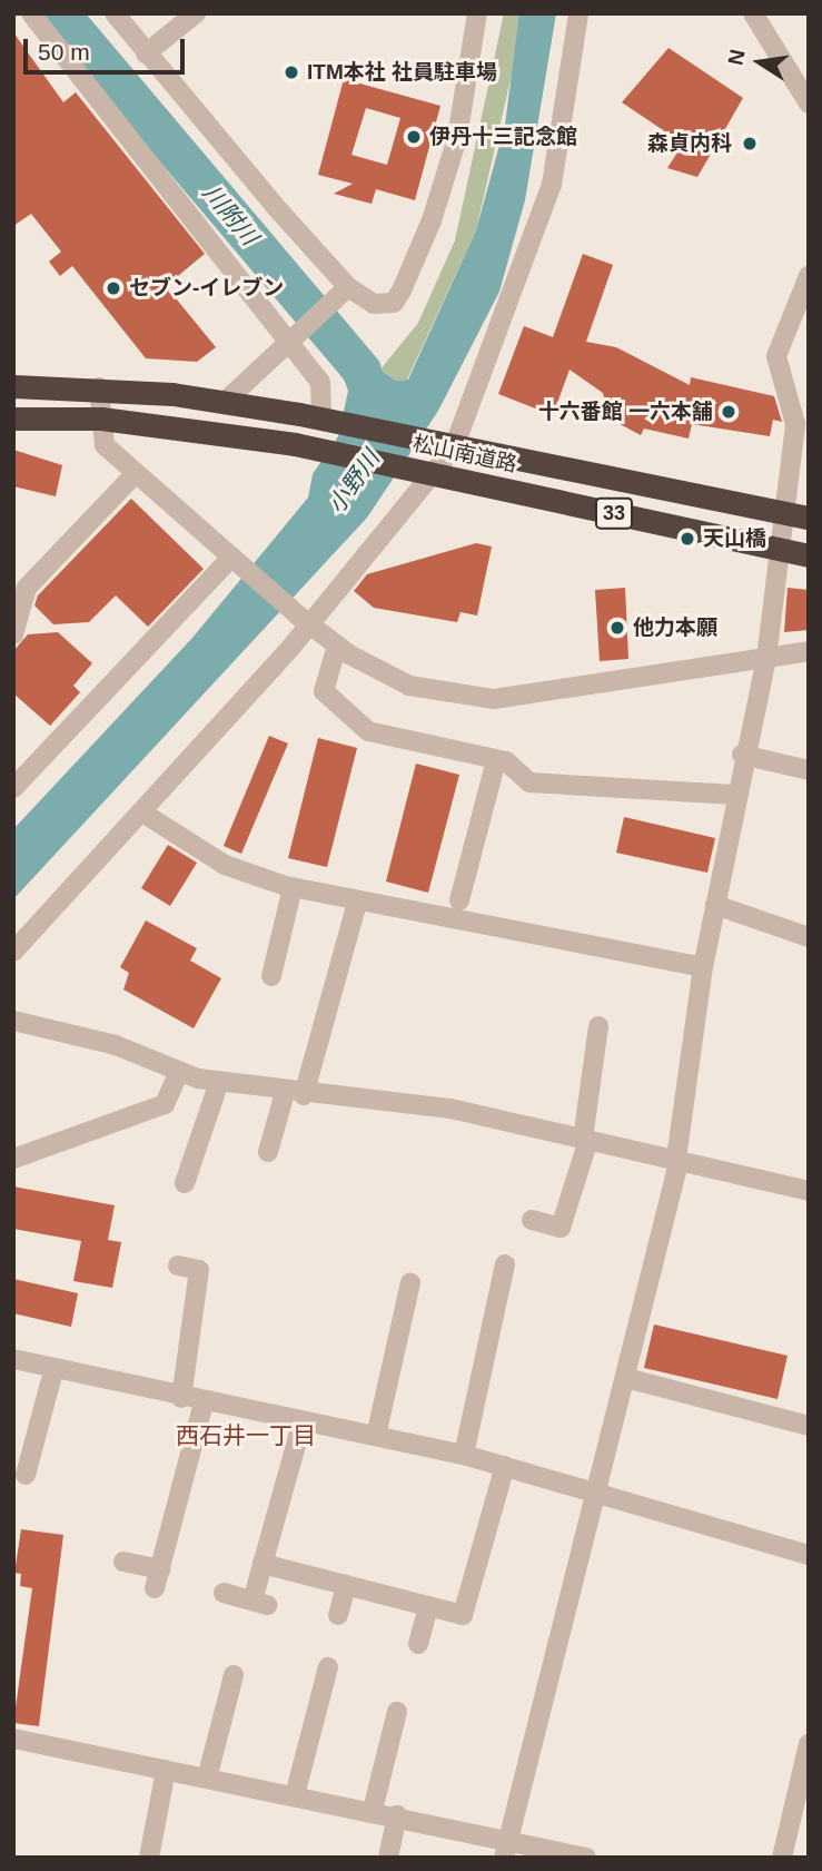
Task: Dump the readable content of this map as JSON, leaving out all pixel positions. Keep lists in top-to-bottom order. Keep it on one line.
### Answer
{"streets":{"highway":["松山南道路","33"]},"districts":["西石井一丁目"],"water":["川附川","小野川"],"places":["ITM本社 社員駐車場","伊丹十三記念館","森貞内科","セブン-イレブン","十六番館 一六本舗","天山橋","他力本願"],"scale_bar":"50 m","north":"left"}
